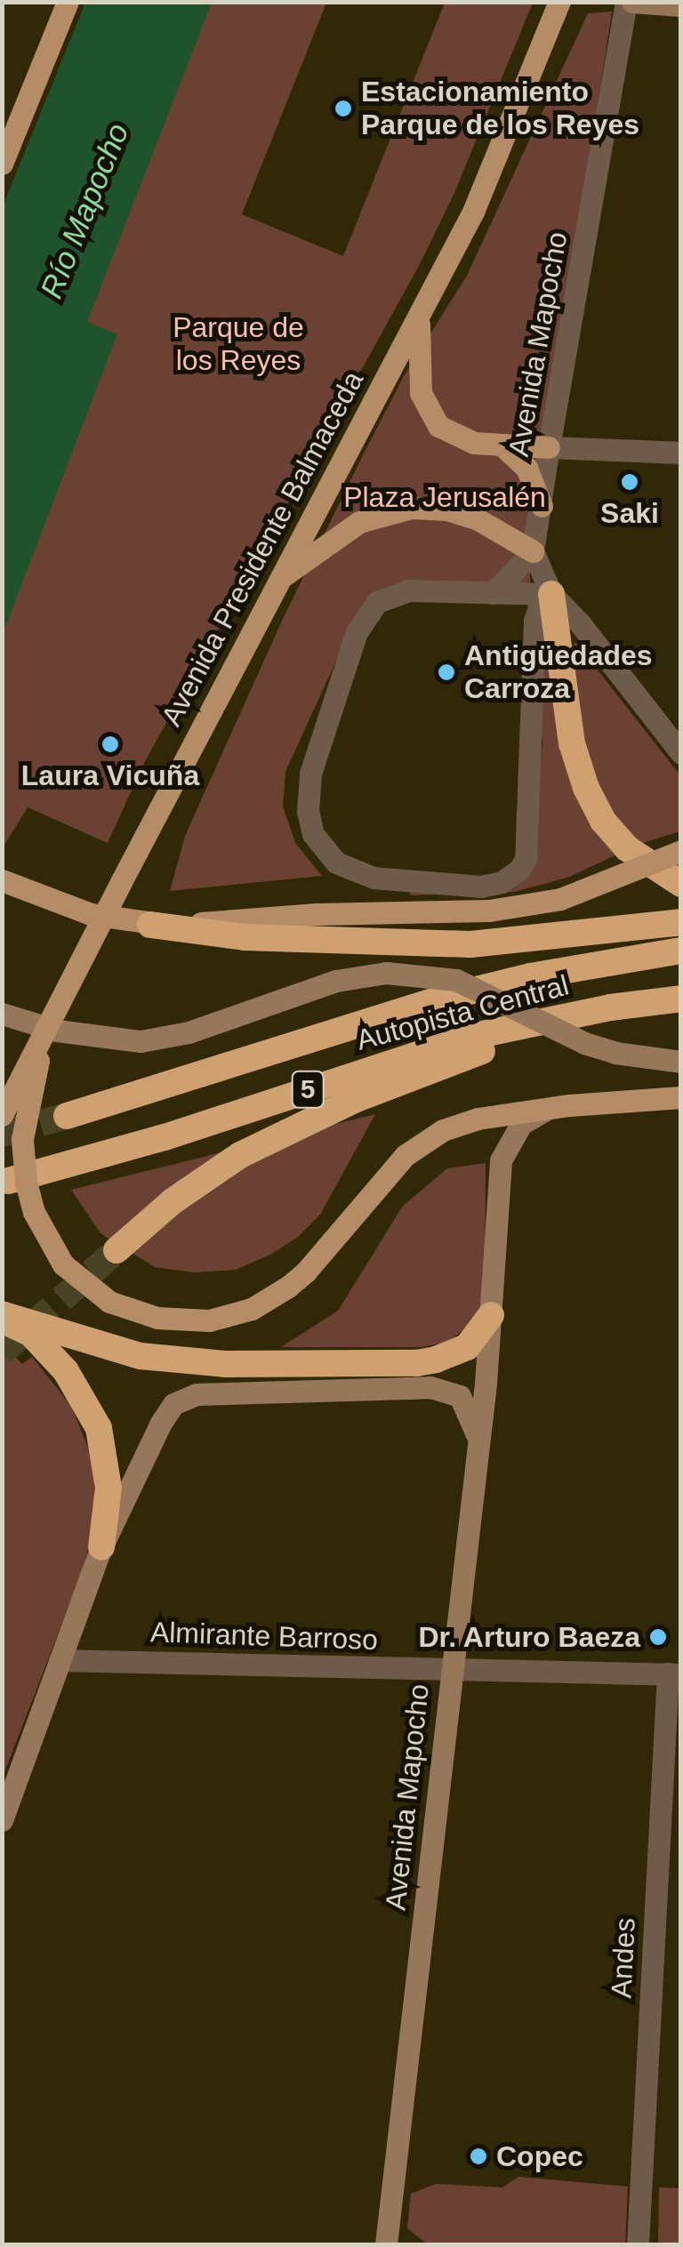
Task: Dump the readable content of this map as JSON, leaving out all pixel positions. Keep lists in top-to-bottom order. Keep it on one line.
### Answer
{"streets":{"highway":["Autopista Central","5"],"main road":["Avenida Mapocho","Avenida Presidente Balmaceda"],"street":["Almirante Barroso","Andes"]},"crossings":[["Avenida Mapocho","Almirante Barroso"],["Almirante Barroso","Andes"]],"water":["Río Mapocho"],"parks":["Parque de los Reyes","Plaza Jerusalén"],"places":["Estacionamiento Parque de los Reyes","Saki","Antigüedades Carroza","Laura Vicuña","Dr. Arturo Baeza","Copec"]}
